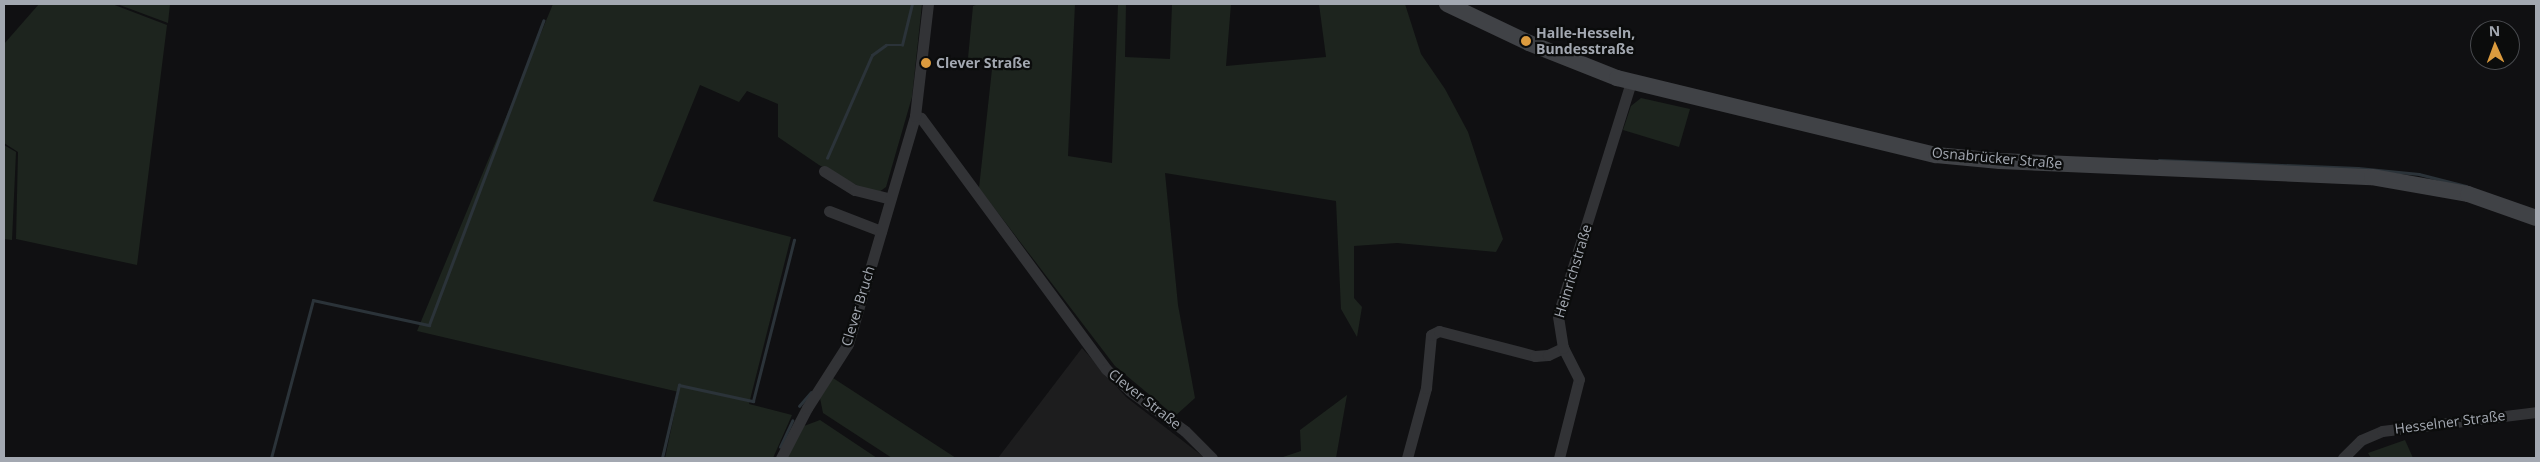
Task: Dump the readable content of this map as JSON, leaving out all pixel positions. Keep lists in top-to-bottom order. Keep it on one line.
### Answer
{"streets":{"main road":["Osnabrücker Straße"],"street":["Heinrichstraße","Clever Bruch","Clever Straße","Hesselner Straße"]},"crossings":[["Osnabrücker Straße","Heinrichstraße"],["Clever Bruch","Clever Straße"]],"places":["Halle-Hesseln, Bundesstraße","Clever Straße"],"north":"top"}
